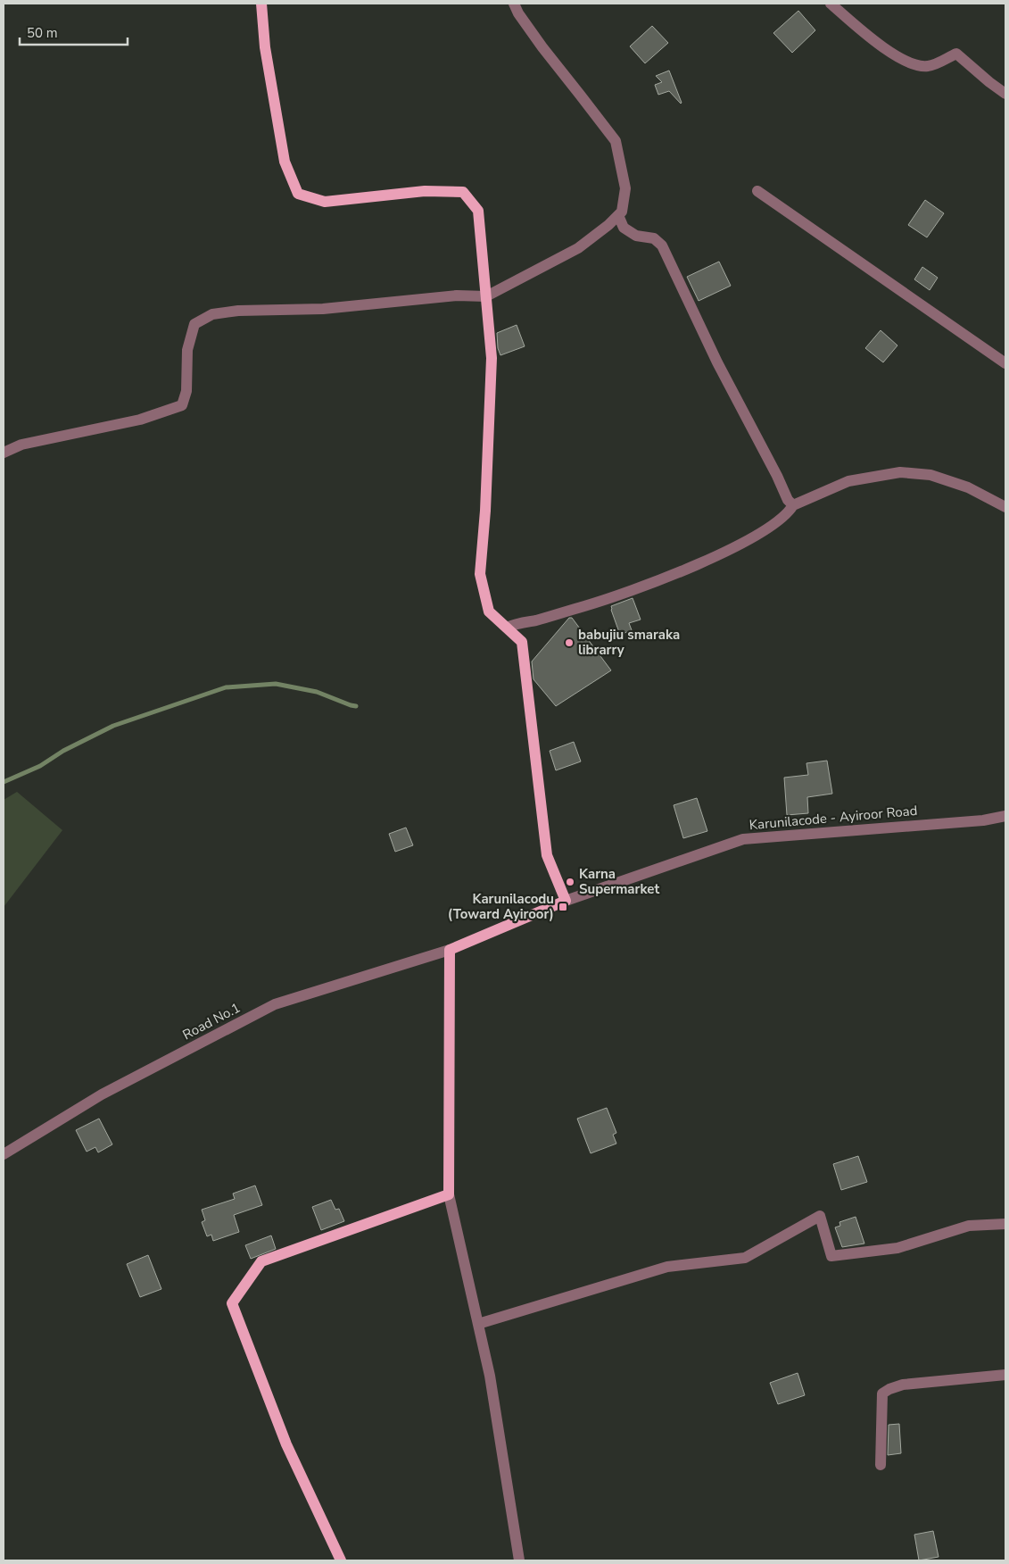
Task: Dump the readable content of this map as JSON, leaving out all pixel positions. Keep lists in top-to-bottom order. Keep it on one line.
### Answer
{"streets":{"street":["Karunilacode - Ayiroor Road","Road No.1"]},"places":{"other":["babujiu smaraka librarry","Karna Supermarket"],"transit":["Karunilacodu (Toward Ayiroor)"]},"scale_bar":"50 m"}
